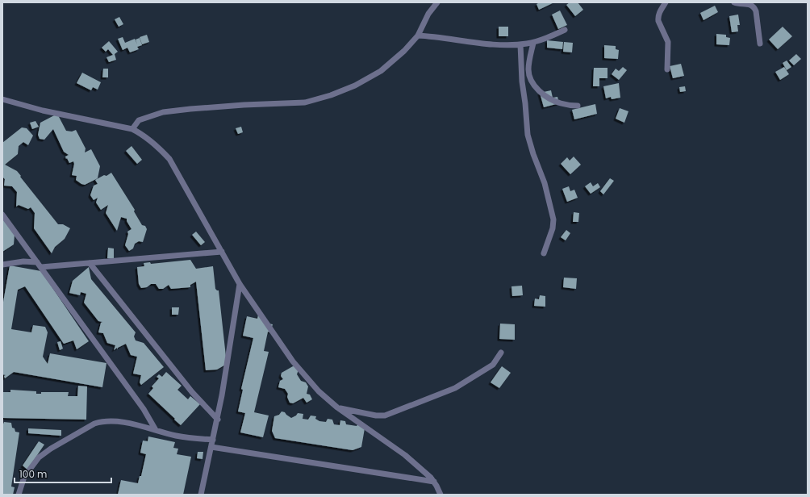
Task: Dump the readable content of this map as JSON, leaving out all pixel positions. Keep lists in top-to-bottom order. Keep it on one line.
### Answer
{"scale_bar":"100 m"}
